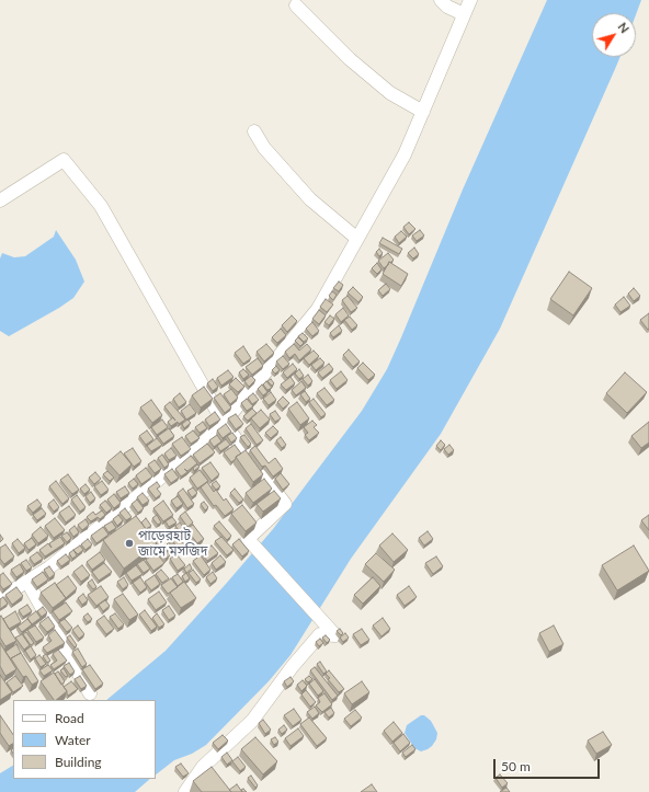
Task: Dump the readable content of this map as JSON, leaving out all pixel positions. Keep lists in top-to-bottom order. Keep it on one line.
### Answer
{"places":["পাড়েরহাট জামে মসজিদ"],"legend":["Road","Water","Building"],"scale_bar":"50 m","north":"top right"}
